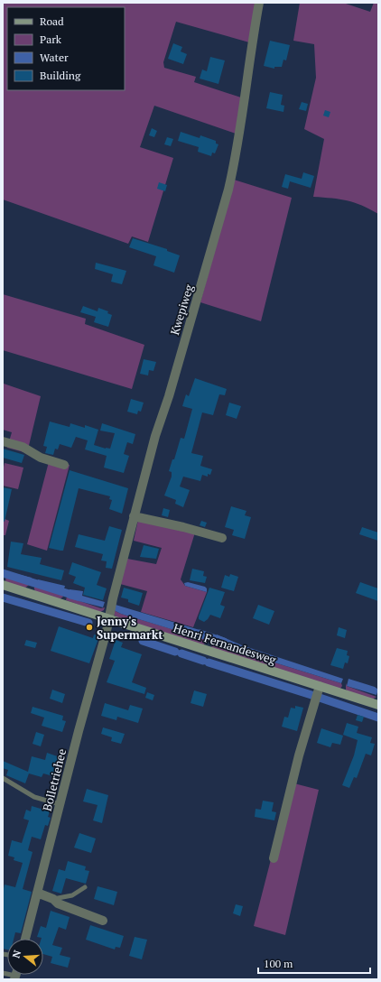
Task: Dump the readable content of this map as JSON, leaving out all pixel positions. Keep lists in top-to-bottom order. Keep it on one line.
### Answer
{"streets":{"street":["Kwepiweg","Henri Fernandesweg","Bolletriehee"]},"crossings":[["Kwepiweg","Henri Fernandesweg"],["Kwepiweg","Bolletriehee"],["Henri Fernandesweg","Bolletriehee"]],"places":["Jenny's Supermarkt"],"legend":["Road","Park","Water","Building"],"scale_bar":"100 m","north":"left"}
